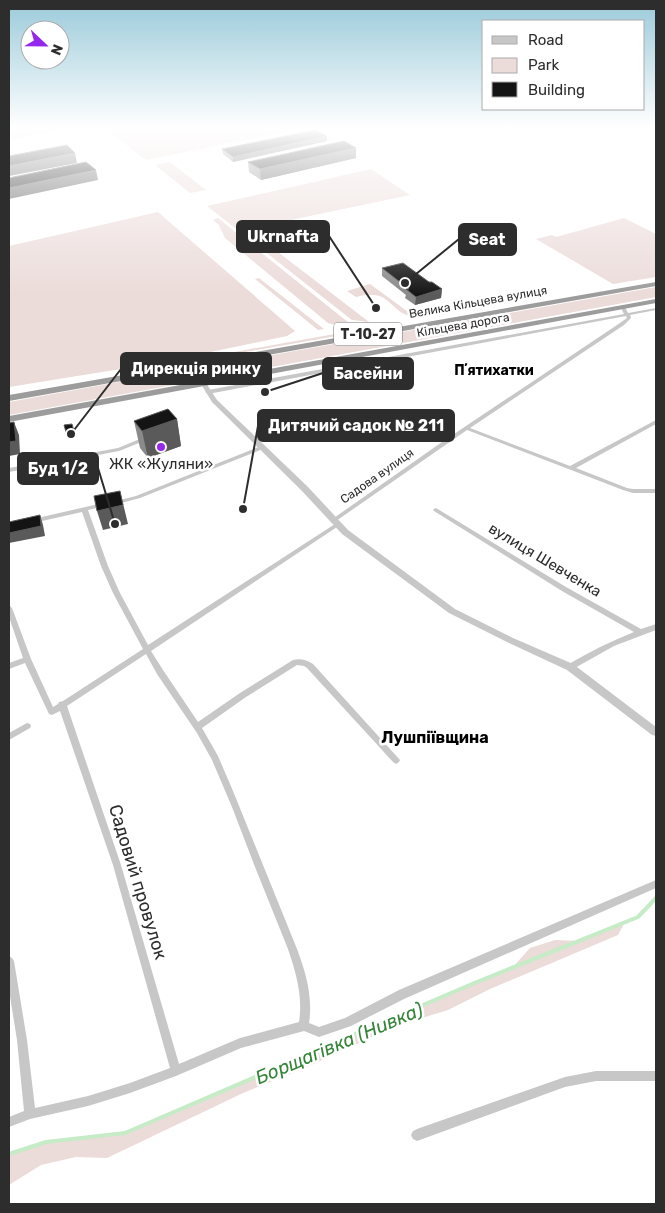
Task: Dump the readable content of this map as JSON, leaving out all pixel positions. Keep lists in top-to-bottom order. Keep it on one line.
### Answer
{"streets":{"highway":["Велика Кільцева вулиця","Кільцева дорога","Т-10-27"],"street":["Садова вулиця","вулиця Шевченка","Садовий провулок"]},"crossings":[["Кільцева дорога","Садова вулиця"],["Садова вулиця","Садовий провулок"]],"districts":["Пʼятихатки","Лушпіївщина"],"water":["Борщагівка (Нивка)"],"places":["Seat","Ukrnafta","Басейни","Дирекція ринку","ЖК «Жуляни»","Дитячий садок № 211","Буд 1/2"],"legend":["Road","Park","Building"],"north":"right"}
